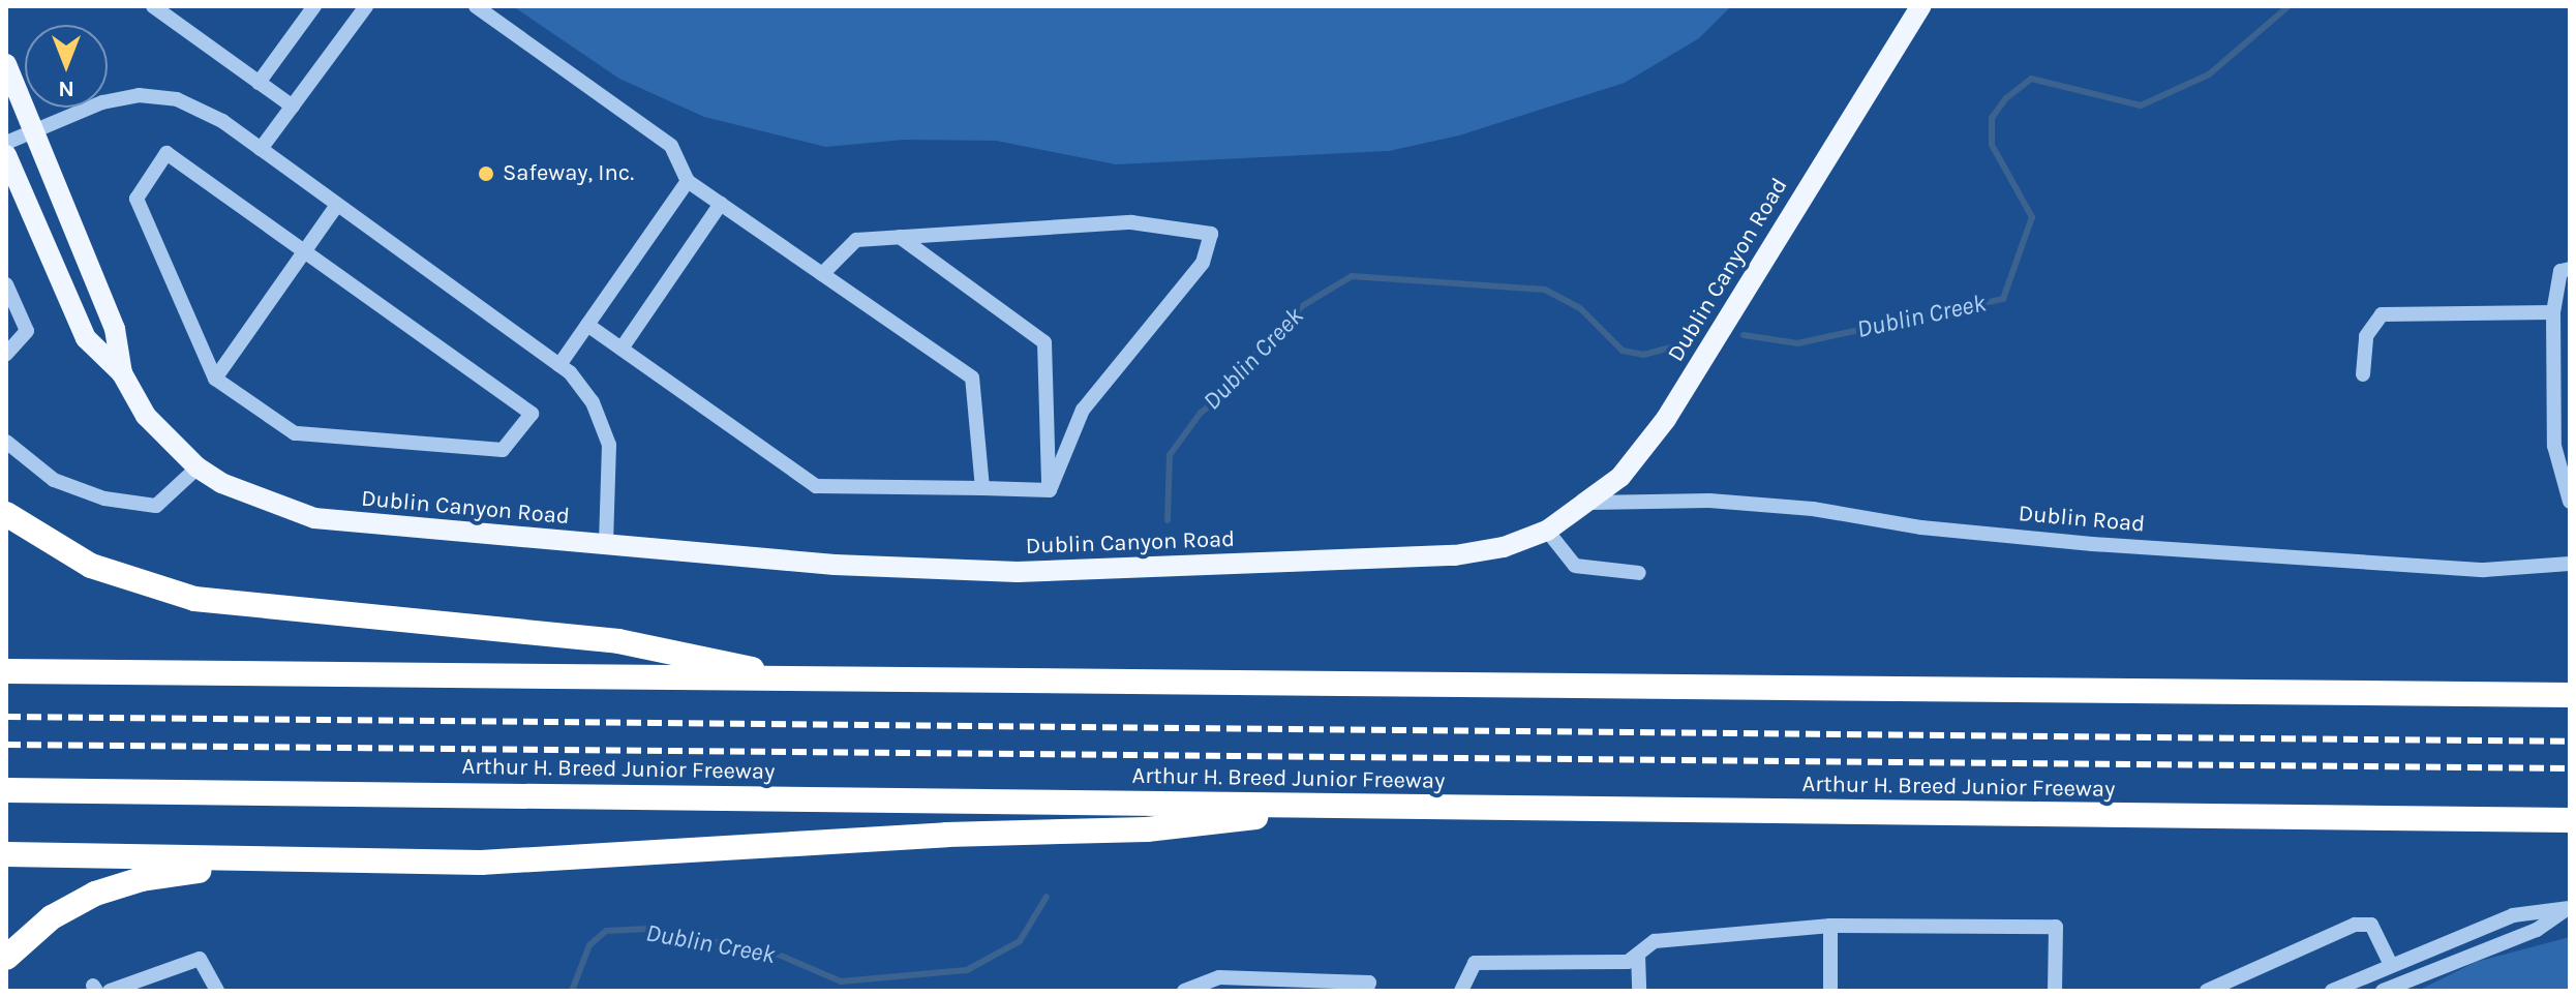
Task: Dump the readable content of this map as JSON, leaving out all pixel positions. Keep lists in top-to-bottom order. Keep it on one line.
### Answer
{"streets":{"highway":["Arthur H. Breed Junior Freeway"],"main road":["Dublin Canyon Road"],"street":["Dublin Road"]},"crossings":[["Dublin Canyon Road","Dublin Road"]],"water":["Dublin Creek"],"places":["Safeway, Inc."],"north":"bottom"}
